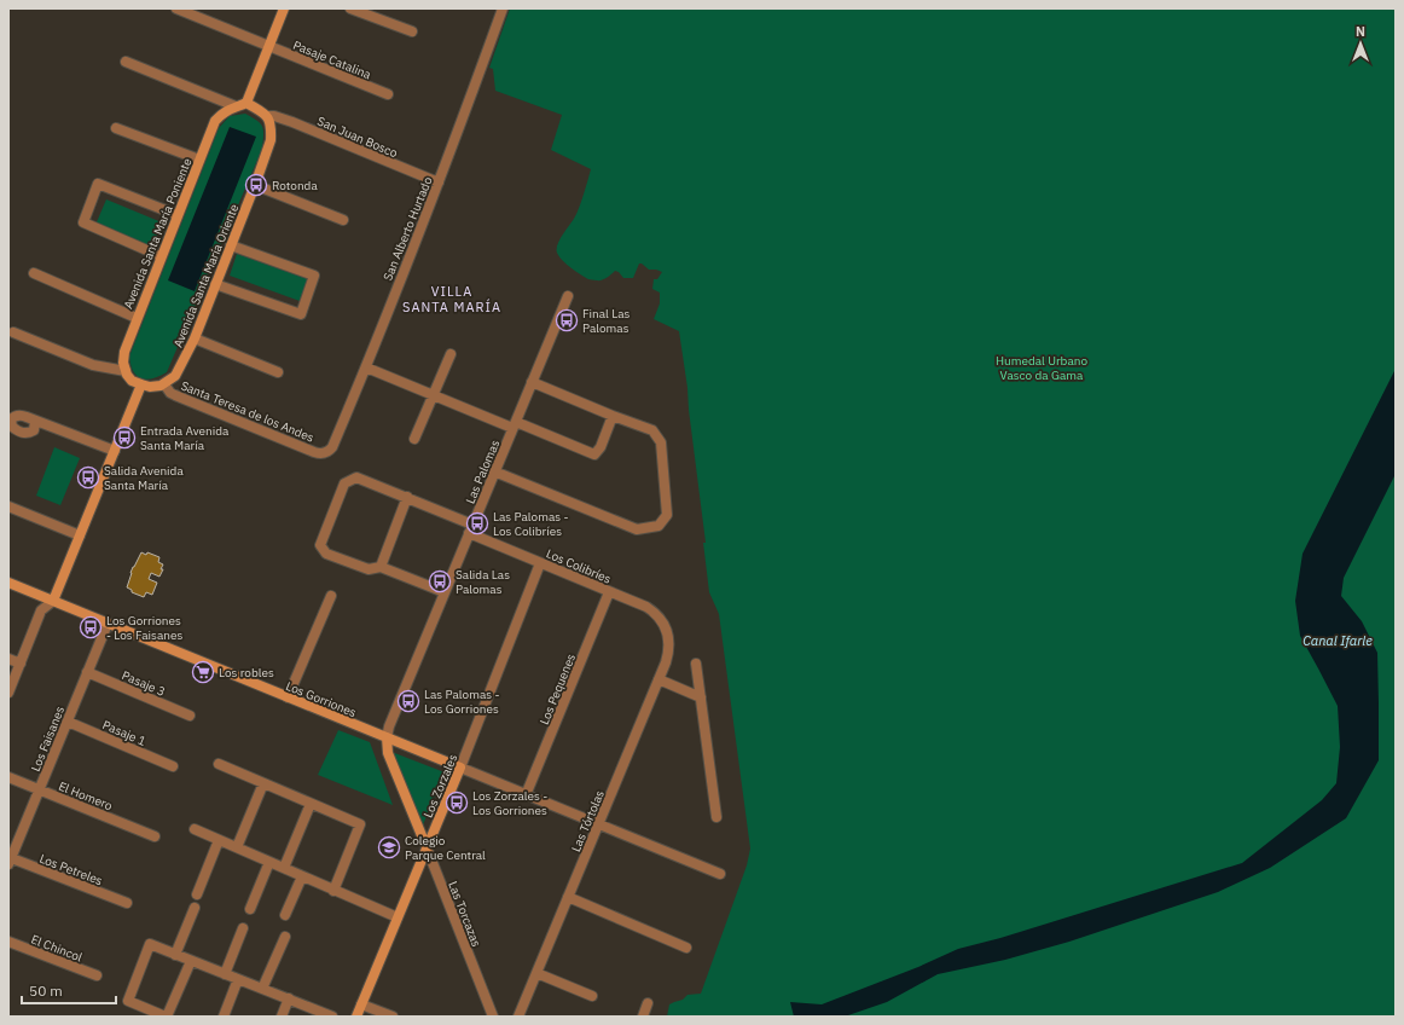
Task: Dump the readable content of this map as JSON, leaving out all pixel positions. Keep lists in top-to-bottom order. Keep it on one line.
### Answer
{"streets":{"street":["Pasaje Catalina","San Juan Bosco","San Alberto Hurtado","Avenida Santa María Poniente","Avenida Santa María Oriente","Santa Teresa de los Andes","Las Palomas","Los Colibríes","Pasaje 3","Los Pequenes","Los Gorriones","Pasaje 1","Los Faisanes","Los Zorzales","El Homero","Las Tórtolas","Los Petreles","Las Torcazas","El Chincol"]},"crossings":[["San Juan Bosco","San Alberto Hurtado"],["San Juan Bosco","Avenida Santa María Oriente"],["San Alberto Hurtado","Santa Teresa de los Andes"],["Avenida Santa María Oriente","Santa Teresa de los Andes"],["Las Palomas","Los Colibríes"],["Las Palomas","Los Gorriones"],["Las Palomas","Las Torcazas"],["Los Colibríes","Los Pequenes"],["Los Colibríes","Los Zorzales"],["Los Colibríes","Las Tórtolas"],["Pasaje 3","Los Faisanes"],["Los Pequenes","Los Gorriones"],["Los Gorriones","Los Faisanes"],["Los Gorriones","Los Zorzales"],["Los Gorriones","Las Tórtolas"],["Los Gorriones","Las Torcazas"],["Pasaje 1","Los Faisanes"],["Los Faisanes","El Homero"],["Los Faisanes","Los Petreles"],["Los Zorzales","Las Torcazas"]],"districts":["VILLA SANTA MARÍA"],"water":["Canal Ifarle"],"parks":["Humedal Urbano Vasco da Gama"],"places":{"bus stop":["Rotonda","Final Las Palomas","Entrada Avenida Santa María","Salida Avenida Santa María","Las Palomas - Los Colibríes","Salida Las Palomas","Los Gorriones - Los Faisanes","Las Palomas - Los Gorriones","Los Zorzales - Los Gorriones"],"supermarket":["Los robles"],"school or university":["Colegio Parque Central"]},"scale_bar":"50 m","north":"top"}
